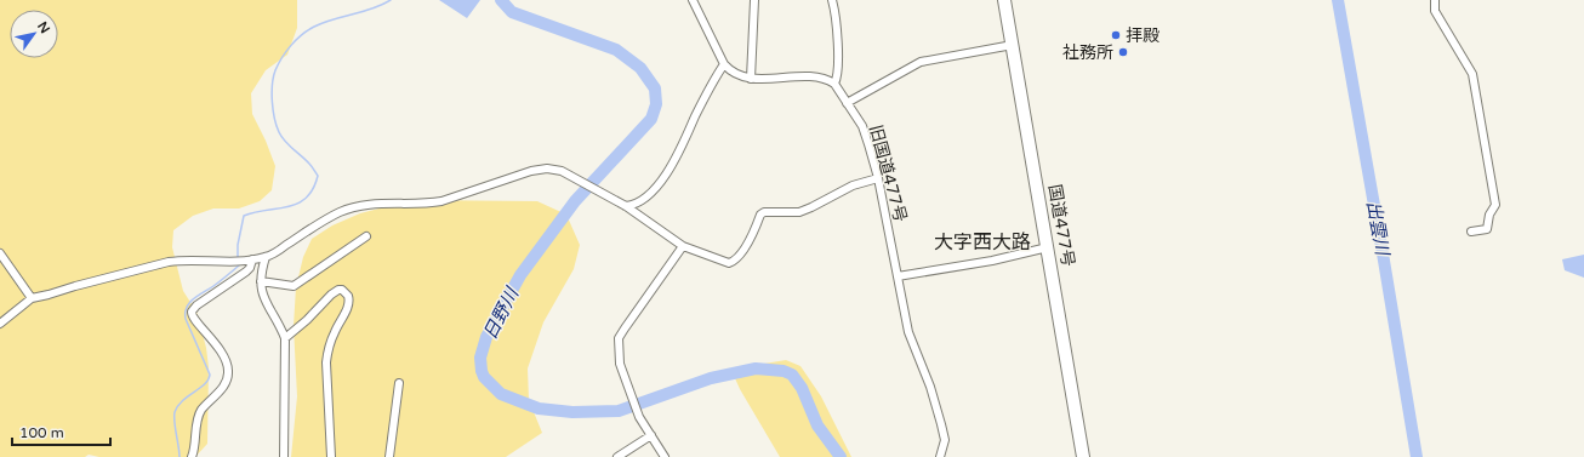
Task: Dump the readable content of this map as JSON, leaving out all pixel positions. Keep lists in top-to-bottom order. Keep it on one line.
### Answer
{"streets":{"highway":["国道477号"],"street":["旧国道477号"]},"districts":["大字西大路"],"water":["出雲川","日野川"],"places":["拝殿","社務所"],"scale_bar":"100 m","north":"top right"}
